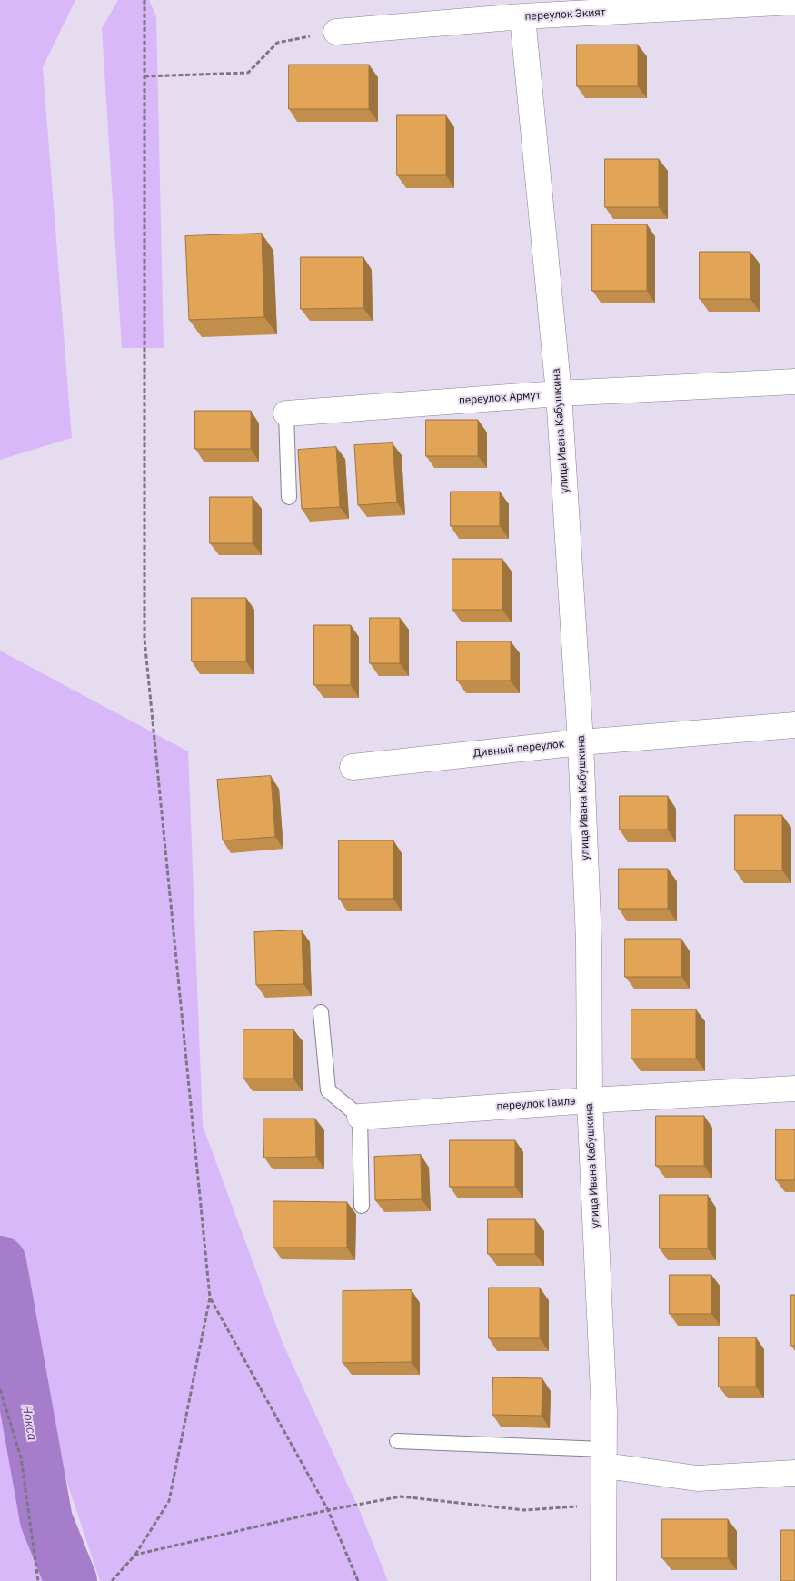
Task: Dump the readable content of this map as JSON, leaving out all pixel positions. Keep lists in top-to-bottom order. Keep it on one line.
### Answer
{"streets":{"street":["переулок Экият","переулок Армут","улица Ивана Кабушкина","Дивный переулок","переулок Гаилэ"]},"crossings":[["переулок Экият","улица Ивана Кабушкина"],["переулок Армут","улица Ивана Кабушкина"],["улица Ивана Кабушкина","Дивный переулок"],["улица Ивана Кабушкина","переулок Гаилэ"]],"water":["Нокса"]}
